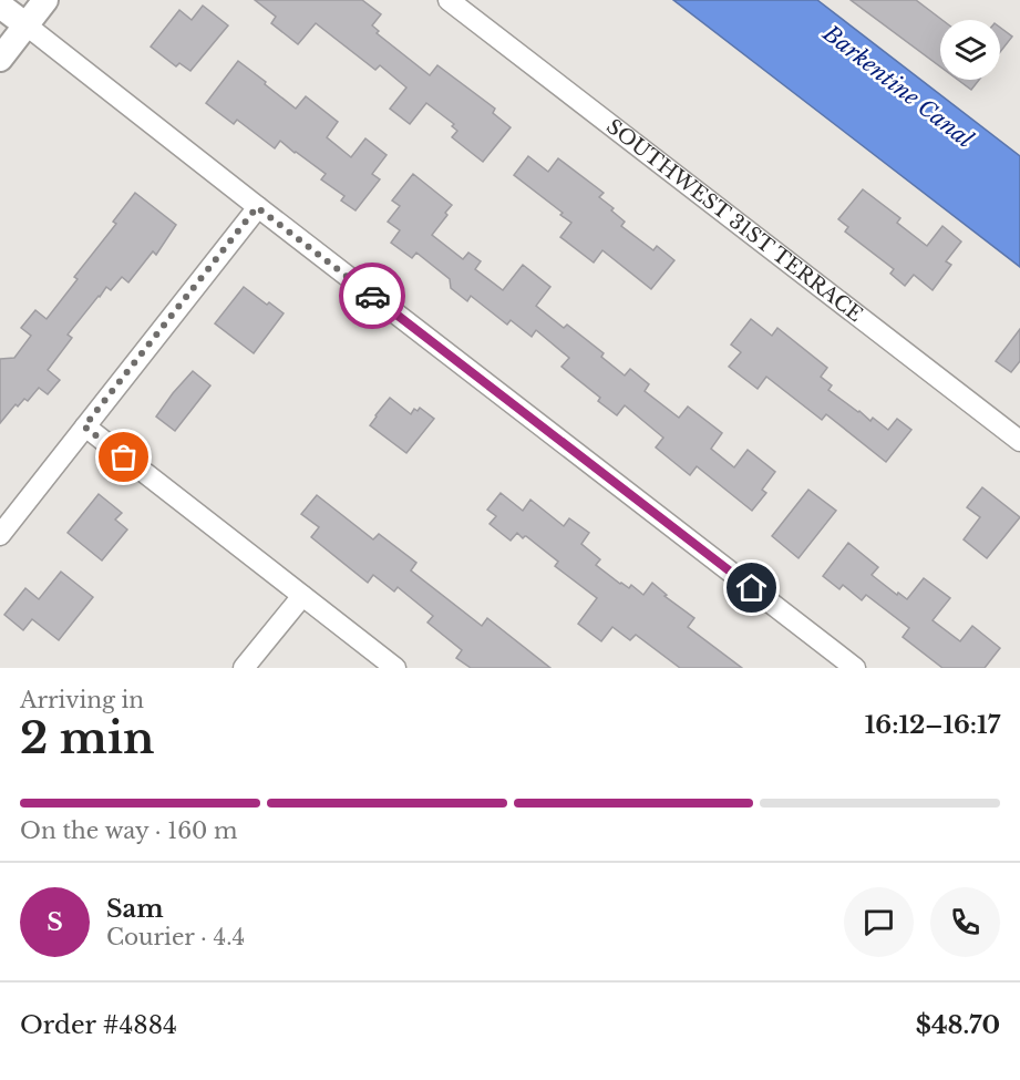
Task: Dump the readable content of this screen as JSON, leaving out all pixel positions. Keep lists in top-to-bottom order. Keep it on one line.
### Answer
{"streets":{"street":["SOUTHWEST 31ST TERRACE"]},"water":["Barkentine Canal"],"page":{"heading":["2 min","Arriving in","16:12–16:17"],"panel":["Sam","Courier · 4.4","Order #4884","$48.70"],"bar":"On the way · 160 m","round":"S"}}
